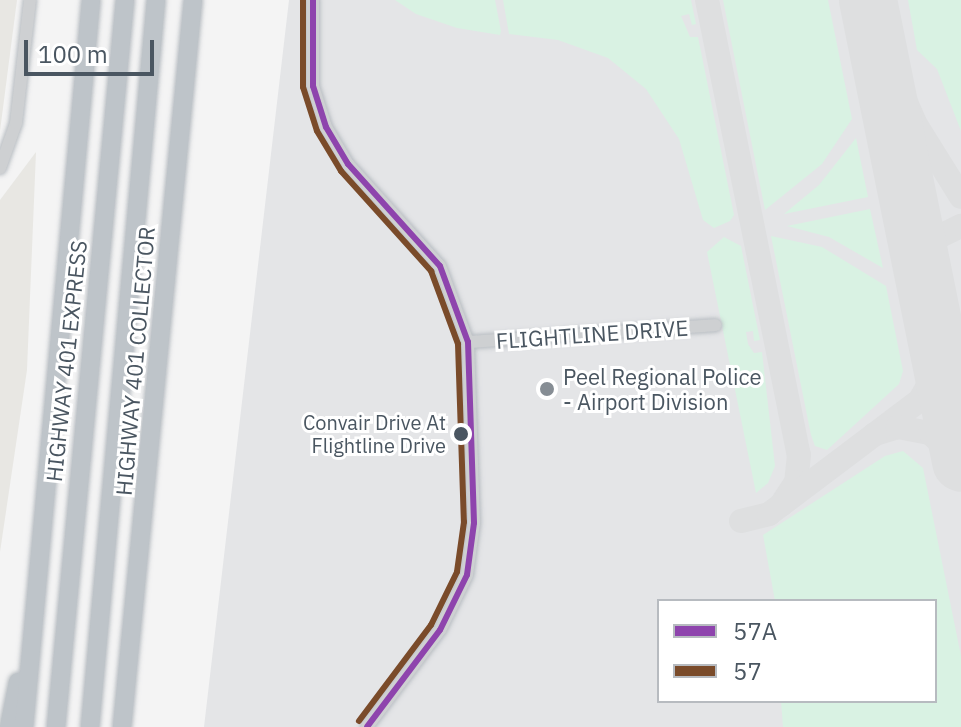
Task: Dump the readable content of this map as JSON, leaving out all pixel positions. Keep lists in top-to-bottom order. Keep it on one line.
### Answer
{"streets":{"highway":["HIGHWAY 401 EXPRESS","HIGHWAY 401 COLLECTOR"],"street":["FLIGHTLINE DRIVE"]},"places":["Peel Regional Police - Airport Division","Convair Drive At Flightline Drive"],"lines":["transit line 57A","transit line 57"],"legend":["57A","57"],"scale_bar":"100 m"}
